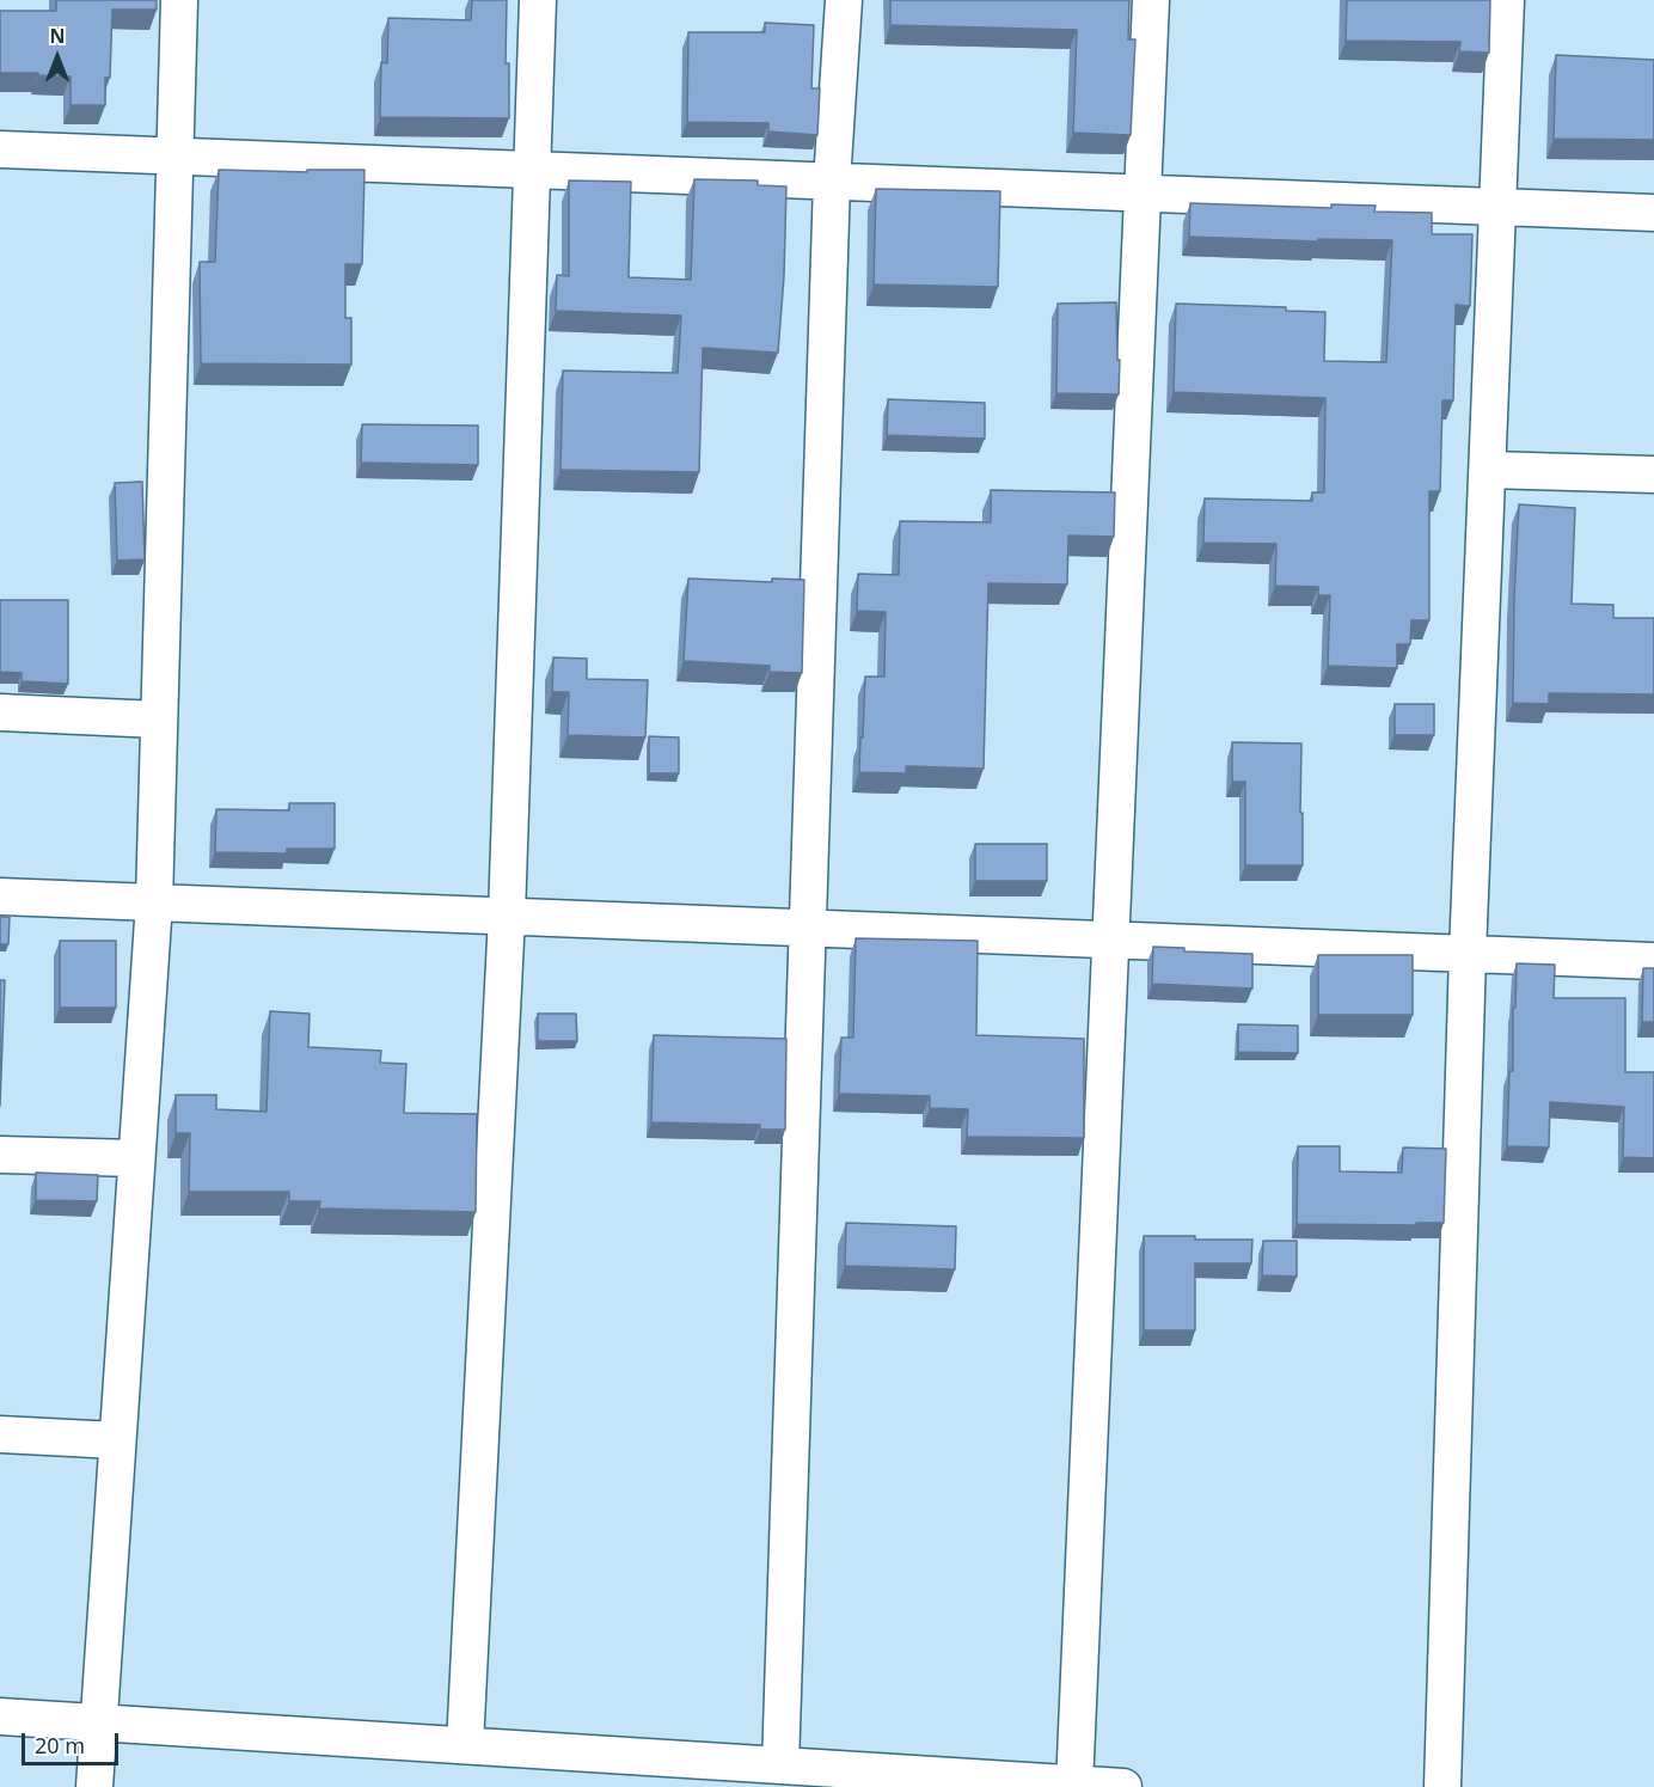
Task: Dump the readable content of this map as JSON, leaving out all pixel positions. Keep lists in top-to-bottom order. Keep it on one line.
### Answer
{"scale_bar":"20 m","north":"top"}
